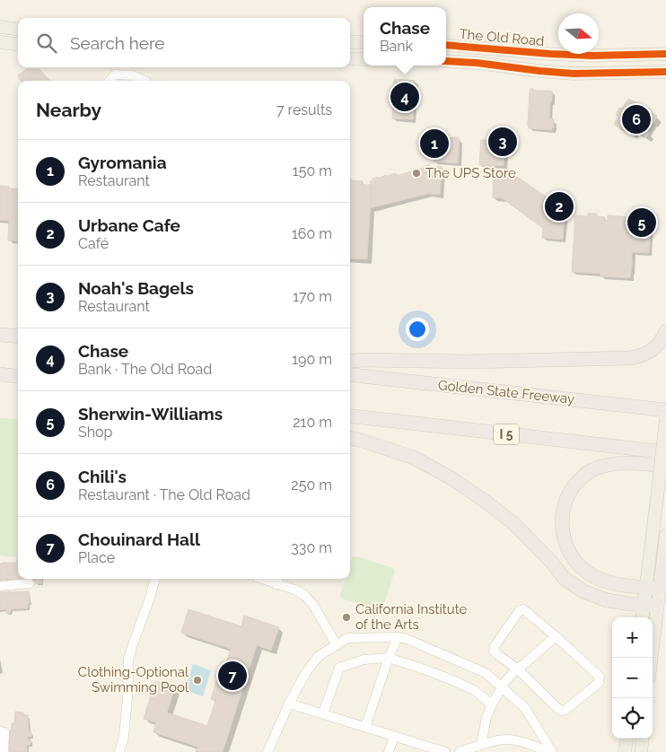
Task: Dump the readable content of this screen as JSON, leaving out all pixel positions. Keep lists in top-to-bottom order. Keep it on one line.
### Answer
{"streets":{"highway":["Golden State Freeway","I 5"],"main road":["The Old Road"]},"places":["The UPS Store","California Institute of the Arts","Clothing-Optional Swimming Pool"],"north":"right","page":{"popup":["Chase","Bank"],"search":"Search here","pins":["4","6","3","1","2","5","7"],"heading":["Nearby","7 results"],"list":[{"mark":"1","name":"Gyromania","note":"Restaurant","value":"150 m"},{"mark":"2","name":"Urbane Cafe","note":"Café","value":"160 m"},{"mark":"3","name":"Noah's Bagels","note":"Restaurant","value":"170 m"},{"mark":"4","name":"Chase","note":"Bank · The Old Road","value":"190 m"},{"mark":"5","name":"Sherwin-Williams","note":"Shop","value":"210 m"},{"mark":"6","name":"Chili's","note":"Restaurant · The Old Road","value":"250 m"},{"mark":"7","name":"Chouinard Hall","note":"Place","value":"330 m"}],"map_buttons":["+","−"]}}
